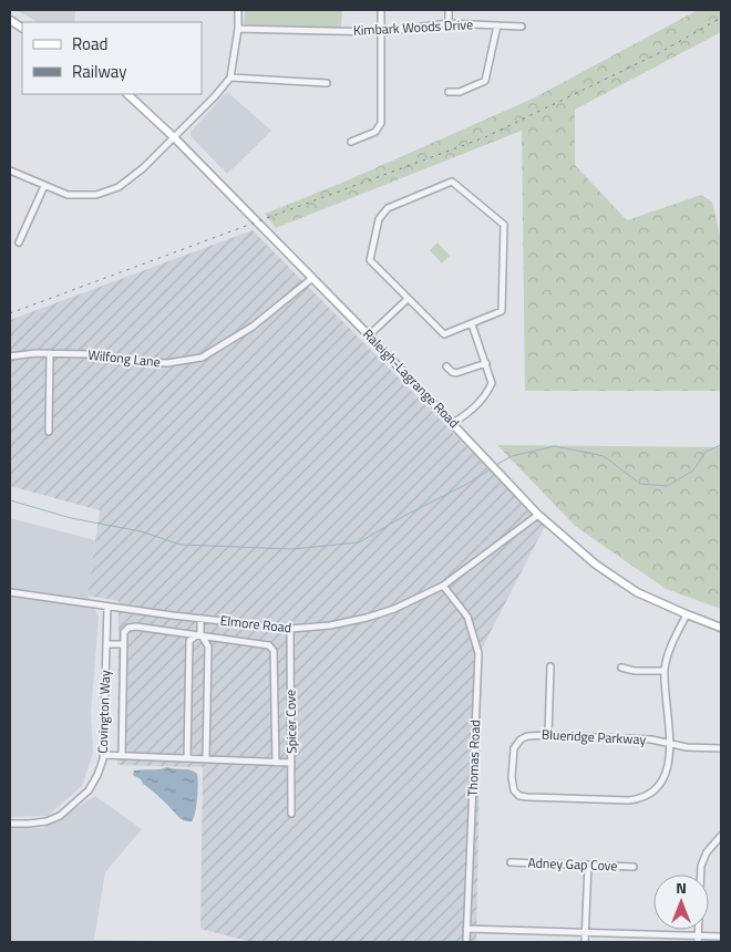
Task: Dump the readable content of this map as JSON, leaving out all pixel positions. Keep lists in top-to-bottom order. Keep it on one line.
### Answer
{"streets":{"main road":["Raleigh-Lagrange Road"],"street":["Kimbark Woods Drive","Wilfong Lane","Elmore Road","Covington Way","Spicer Cove","Blueridge Parkway","Thomas Road","Adney Gap Cove"]},"crossings":[["Wilfong Lane","Raleigh-Lagrange Road"],["Raleigh-Lagrange Road","Elmore Road"],["Elmore Road","Covington Way"],["Elmore Road","Spicer Cove"],["Elmore Road","Thomas Road"]],"legend":["Road","Railway"],"north":"top"}
